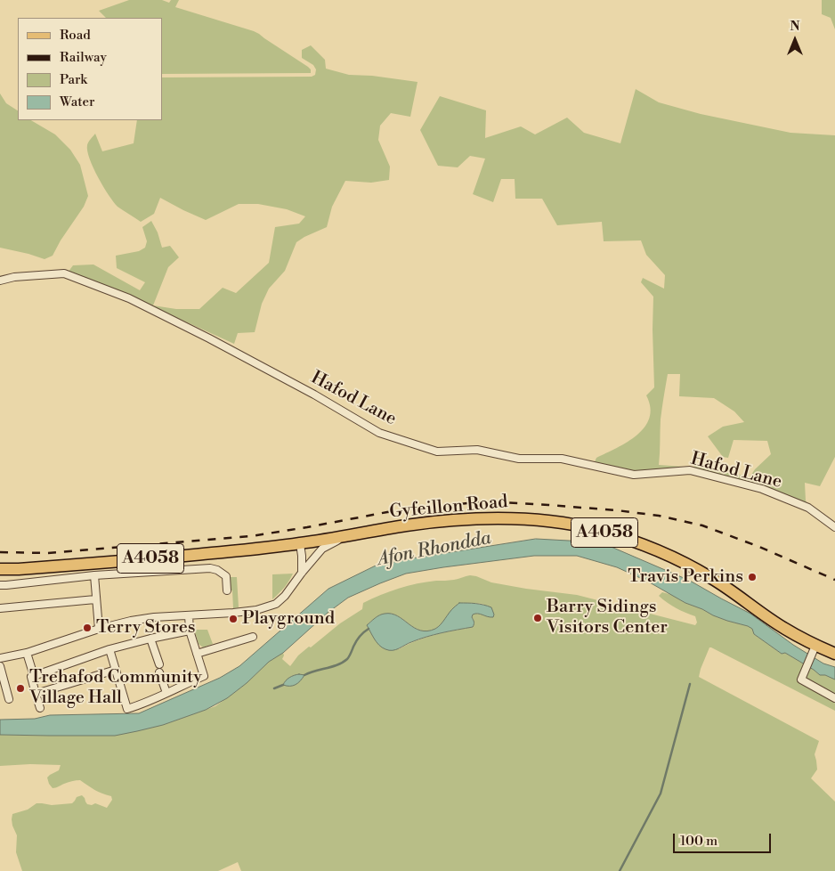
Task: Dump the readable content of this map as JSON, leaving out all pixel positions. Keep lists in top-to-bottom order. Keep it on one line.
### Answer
{"streets":{"main road":["Gyfeillon Road","A4058"],"street":["Hafod Lane"]},"crossings":[["Gyfeillon Road","A4058"]],"water":["Afon Rhondda"],"places":["Travis Perkins","Barry Sidings Visitors Center","Playground","Terry Stores","Trehafod Community Village Hall"],"legend":["Road","Railway","Park","Water"],"scale_bar":"100 m","north":"top"}
